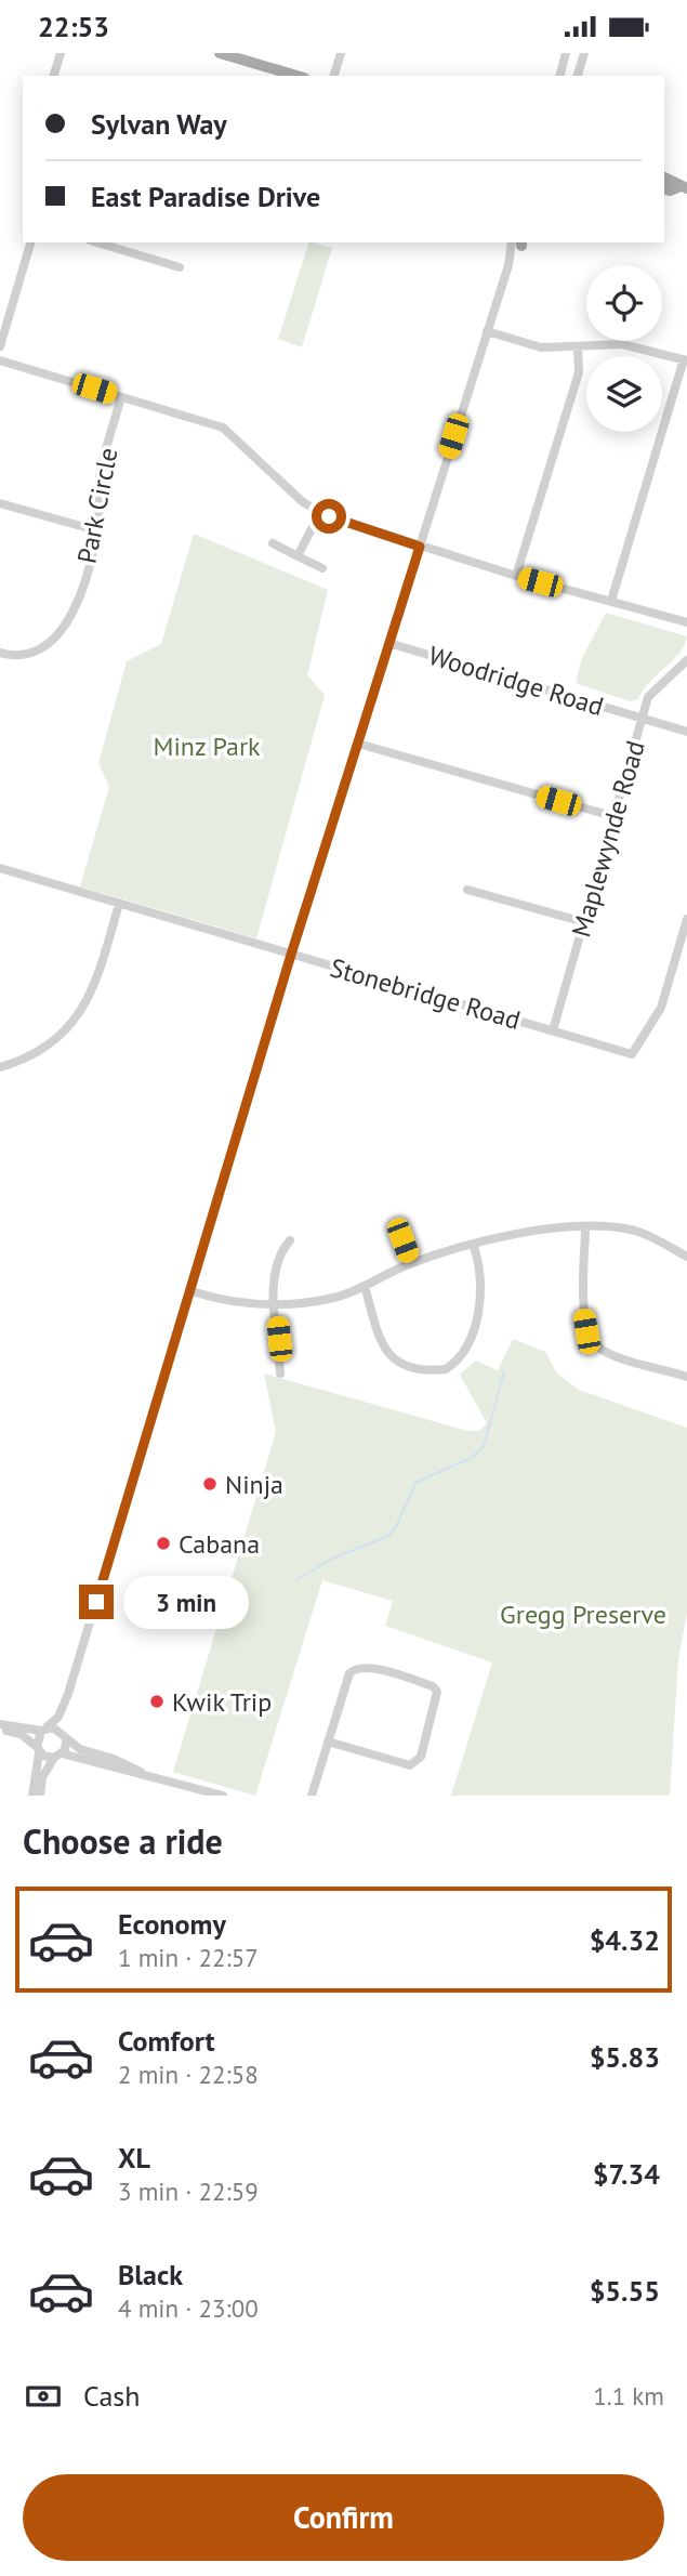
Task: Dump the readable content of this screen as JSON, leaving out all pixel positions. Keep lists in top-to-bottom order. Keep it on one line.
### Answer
{"streets":{"street":["Park Circle","Woodridge Road","Maplewynde Road","Stonebridge Road"]},"crossings":[["Woodridge Road","Maplewynde Road"],["Maplewynde Road","Stonebridge Road"]],"parks":["Minz Park","Gregg Preserve"],"places":["Ninja","Cabana","Kwik Trip"],"page":{"status":"22:53","banner":["Sylvan Way","East Paradise Drive"],"bubble":"3 min","heading":"Choose a ride","list":[{"name":"Economy","note":"1 min · 22:57","value":"$4.32"},{"name":"Comfort","note":"2 min · 22:58","value":"$5.83"},{"name":"XL","note":"3 min · 22:59","value":"$7.34"},{"name":"Black","note":"4 min · 23:00","value":"$5.55"}],"pay":["Cash","1.1 km"],"buttons":"Confirm"}}
